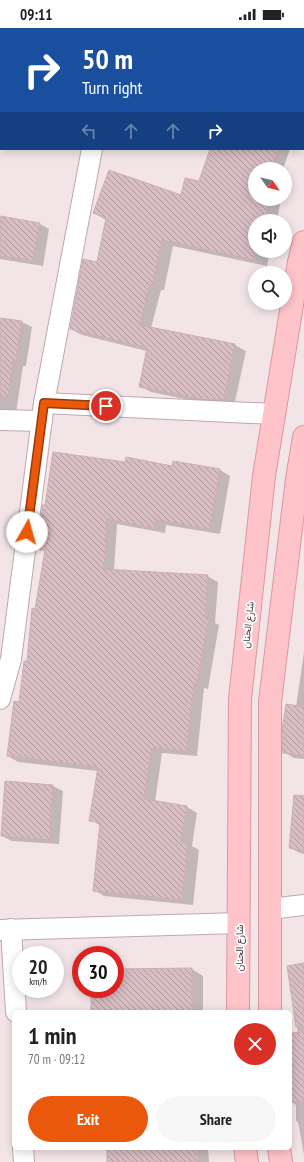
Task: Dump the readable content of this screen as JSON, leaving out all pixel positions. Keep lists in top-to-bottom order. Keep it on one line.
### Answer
{"streets":{"main road":["شارع الحنان"]},"north":"bottom right","page":{"status":"09:11","turn":["50 m","Turn right"],"speed":"20 km/h","limit":"30","heading":["1 min","70 m · 09:12"],"buttons":["Exit","Share"]}}
